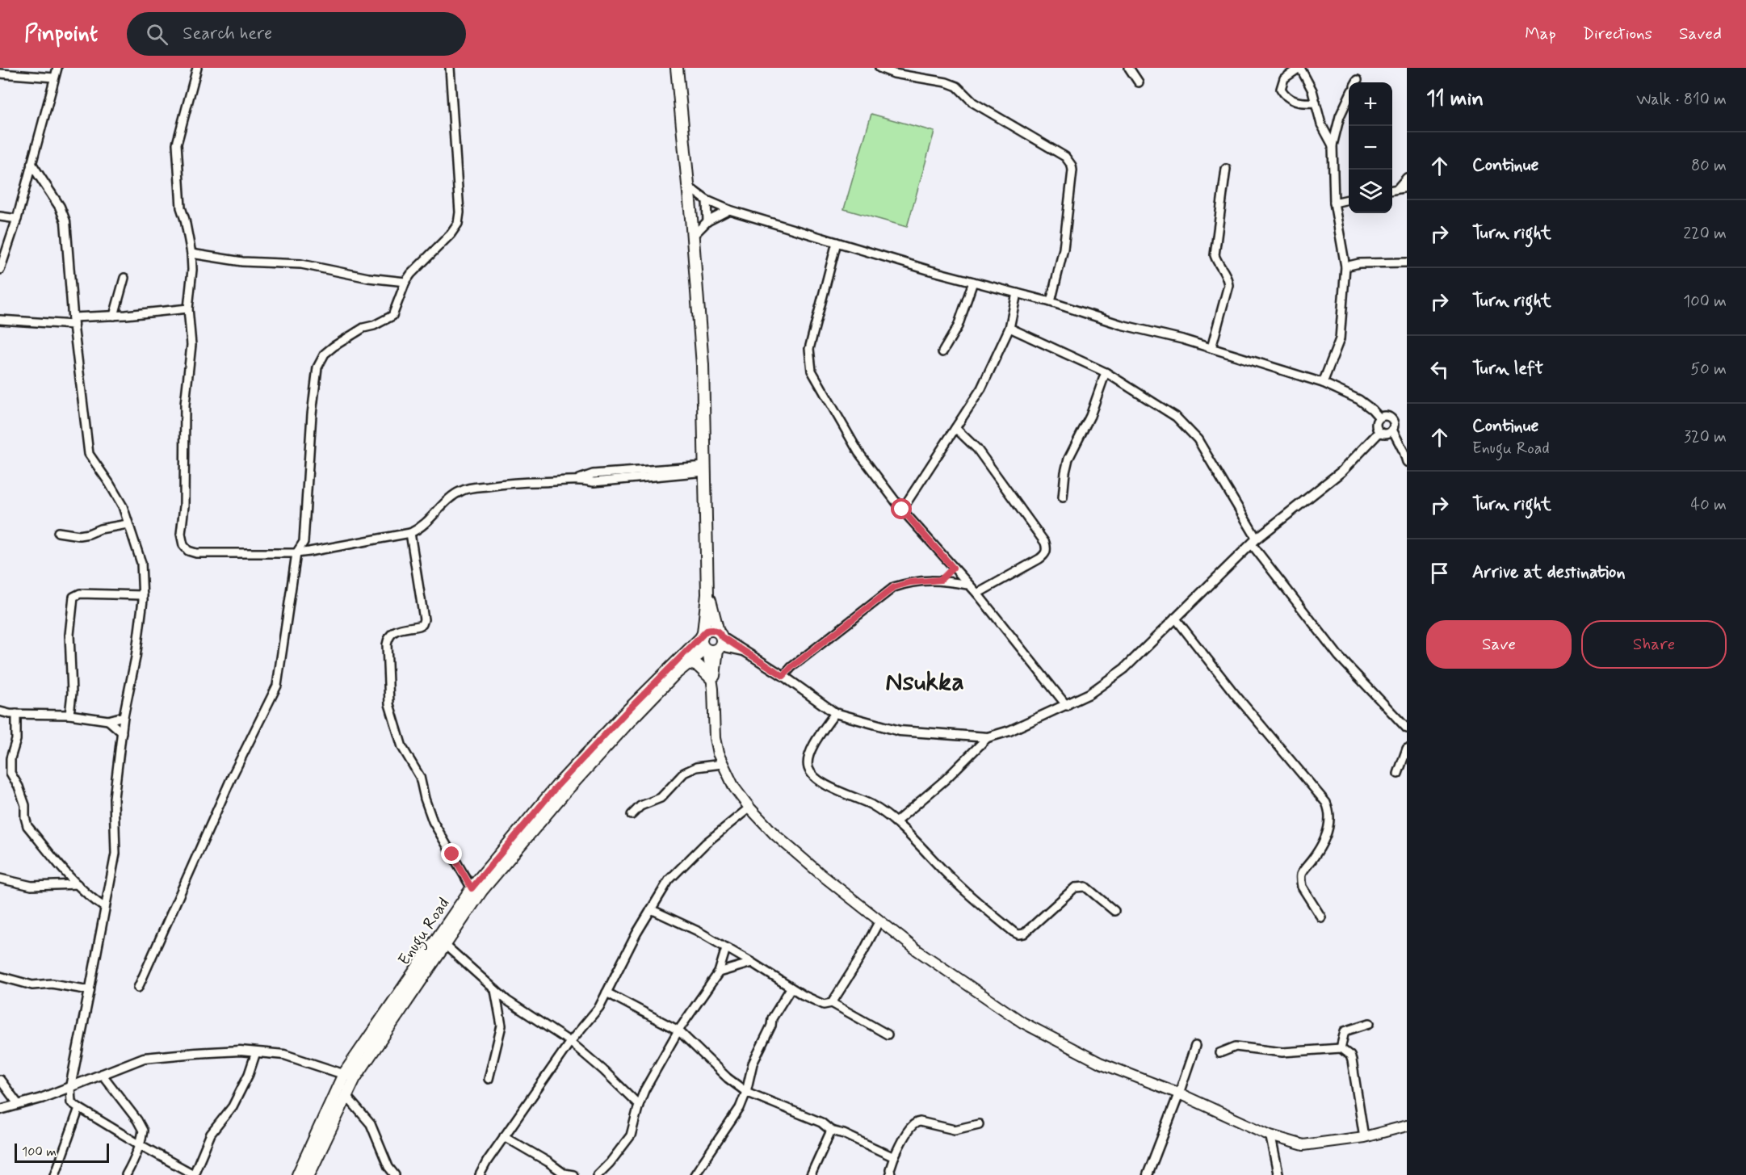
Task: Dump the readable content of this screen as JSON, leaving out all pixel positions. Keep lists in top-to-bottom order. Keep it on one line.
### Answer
{"streets":{"main road":["Enugu Road"]},"districts":["Nsukka"],"scale_bar":"100 m","page":{"header":"Pinpoint","search":"Search here","nav":["Map","Directions","Saved"],"heading":["11 min","Walk · 810 m"],"map_buttons":["+","−"],"list":[["Continue","80 m"],["Turn right","220 m"],["Turn right","100 m"],["Turn left","50 m"],["Continue","Enugu Road","320 m"],["Turn right","40 m"],"Arrive at destination"],"buttons":["Save","Share"],"scale":"100 m"}}
